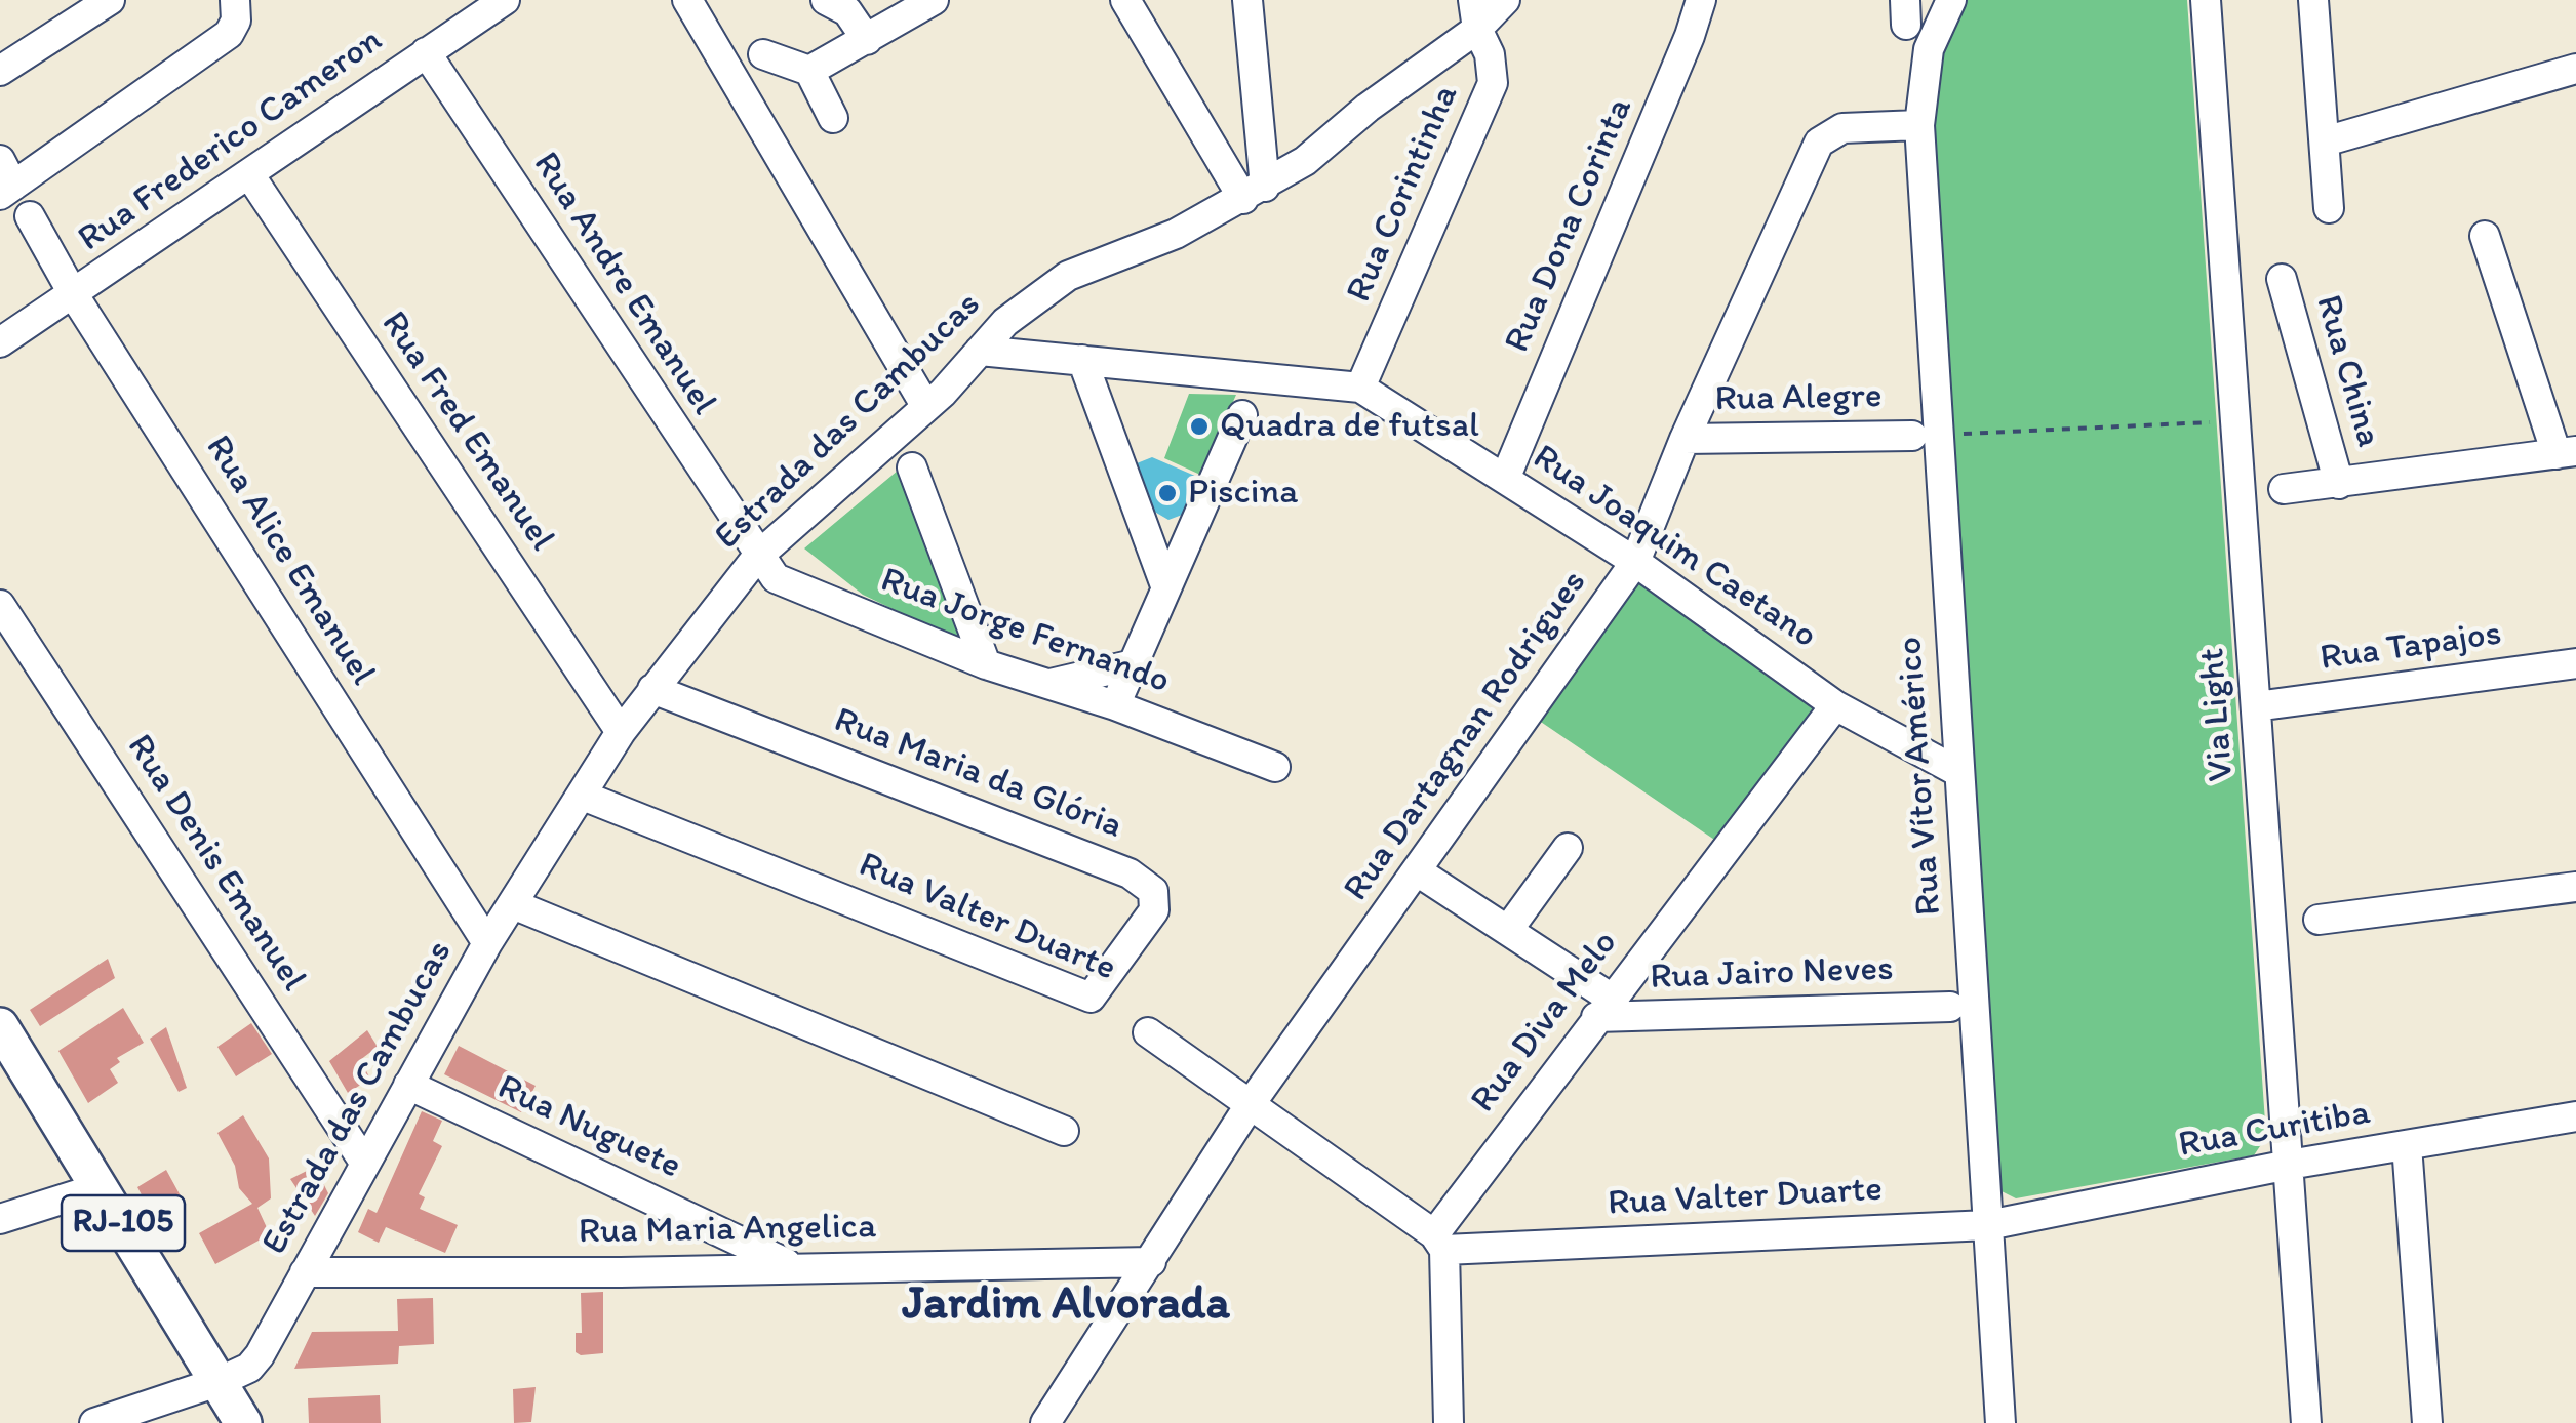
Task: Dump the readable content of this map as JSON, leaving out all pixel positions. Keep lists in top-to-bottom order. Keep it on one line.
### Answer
{"streets":{"main road":["RJ-105"],"street":["Rua Frederico Cameron","Rua Corintinha","Rua Dona Corinta","Rua Andre Emanuel","Rua China","Rua Alegre","Estrada das Cambucas","Rua Fred Emanuel","Rua Joaquim Caetano","Rua Alice Emanuel","Rua Jorge Fernando","Rua Tapajos","Via Light","Rua Dartagnan Rodrigues","Rua Maria da Glória","Rua Vítor Américo","Rua Denis Emanuel","Rua Valter Duarte","Rua Jairo Neves","Rua Diva Melo","Rua Nuguete","Rua Curitiba","Rua Maria Angelica"]},"crossings":[["Rua Frederico Cameron","Rua Andre Emanuel"],["Rua Frederico Cameron","Rua Fred Emanuel"],["Rua Frederico Cameron","Rua Alice Emanuel"],["Rua Corintinha","Estrada das Cambucas"],["Rua Corintinha","Rua Joaquim Caetano"],["Rua Dona Corinta","Rua Joaquim Caetano"],["Rua Andre Emanuel","Estrada das Cambucas"],["Rua Andre Emanuel","Rua Jorge Fernando"],["Rua Alegre","Rua Dartagnan Rodrigues"],["Rua Alegre","Rua Vítor Américo"],["Estrada das Cambucas","Rua Fred Emanuel"],["Estrada das Cambucas","Rua Joaquim Caetano"],["Estrada das Cambucas","Rua Alice Emanuel"],["Estrada das Cambucas","Rua Jorge Fernando"],["Estrada das Cambucas","Rua Maria da Glória"],["Estrada das Cambucas","Rua Denis Emanuel"],["Estrada das Cambucas","Rua Valter Duarte"],["Estrada das Cambucas","Rua Nuguete"],["Estrada das Cambucas","RJ-105"],["Estrada das Cambucas","Rua Maria Angelica"],["Rua Joaquim Caetano","Rua Dartagnan Rodrigues"],["Rua Joaquim Caetano","Rua Vítor Américo"],["Rua Joaquim Caetano","Rua Diva Melo"],["Rua Tapajos","Via Light"],["Via Light","Rua Curitiba"],["Rua Dartagnan Rodrigues","Rua Vítor Américo"],["Rua Dartagnan Rodrigues","Rua Maria Angelica"],["Rua Maria da Glória","Rua Valter Duarte"],["Rua Vítor Américo","Rua Valter Duarte"],["Rua Vítor Américo","Rua Curitiba"],["Rua Valter Duarte","Rua Diva Melo"],["Rua Valter Duarte","Rua Curitiba"],["Rua Jairo Neves","Rua Diva Melo"],["Rua Nuguete","Rua Maria Angelica"]],"districts":["Jardim Alvorada"],"places":["Quadra de futsal","Piscina"]}
